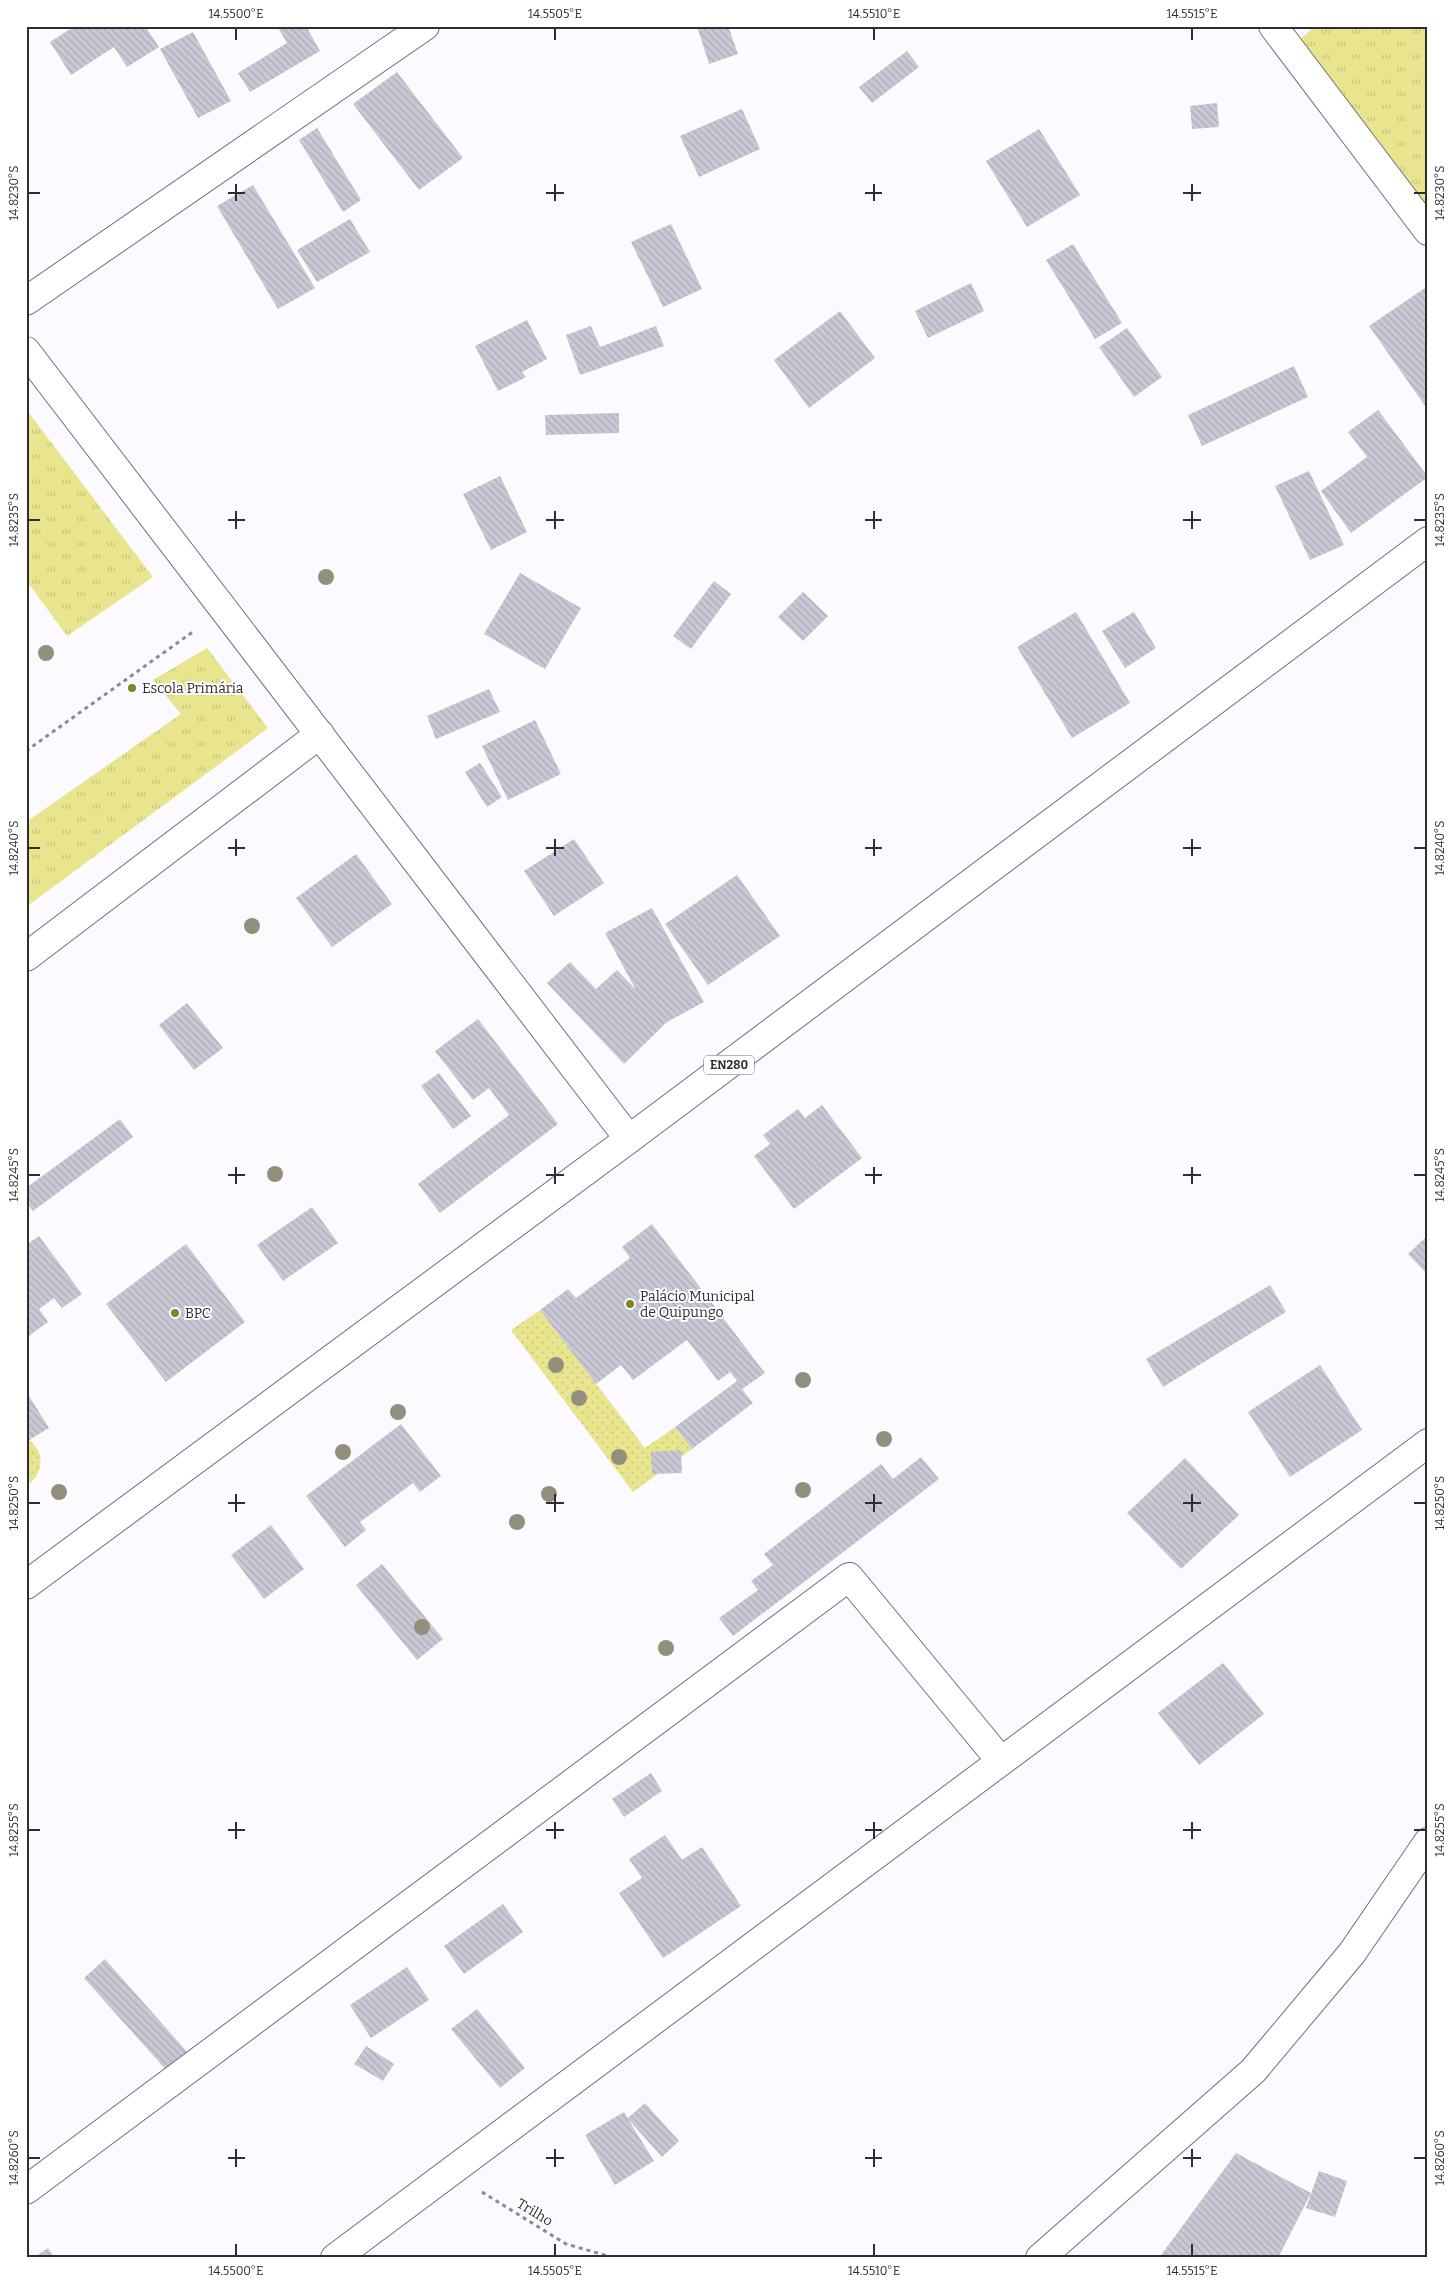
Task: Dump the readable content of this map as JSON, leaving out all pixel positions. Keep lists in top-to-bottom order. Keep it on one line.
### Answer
{"streets":{"street":["EN280"],"path":["Trilho"]},"places":["Escola Primária","Palácio Municipal de Quipungo","BPC"],"coordinates":["14.5500°E","14.5505°E","14.5510°E","14.5515°E","14.8230°S","14.8235°S","14.8240°S","14.8245°S","14.8250°S","14.8255°S","14.8260°S"]}
